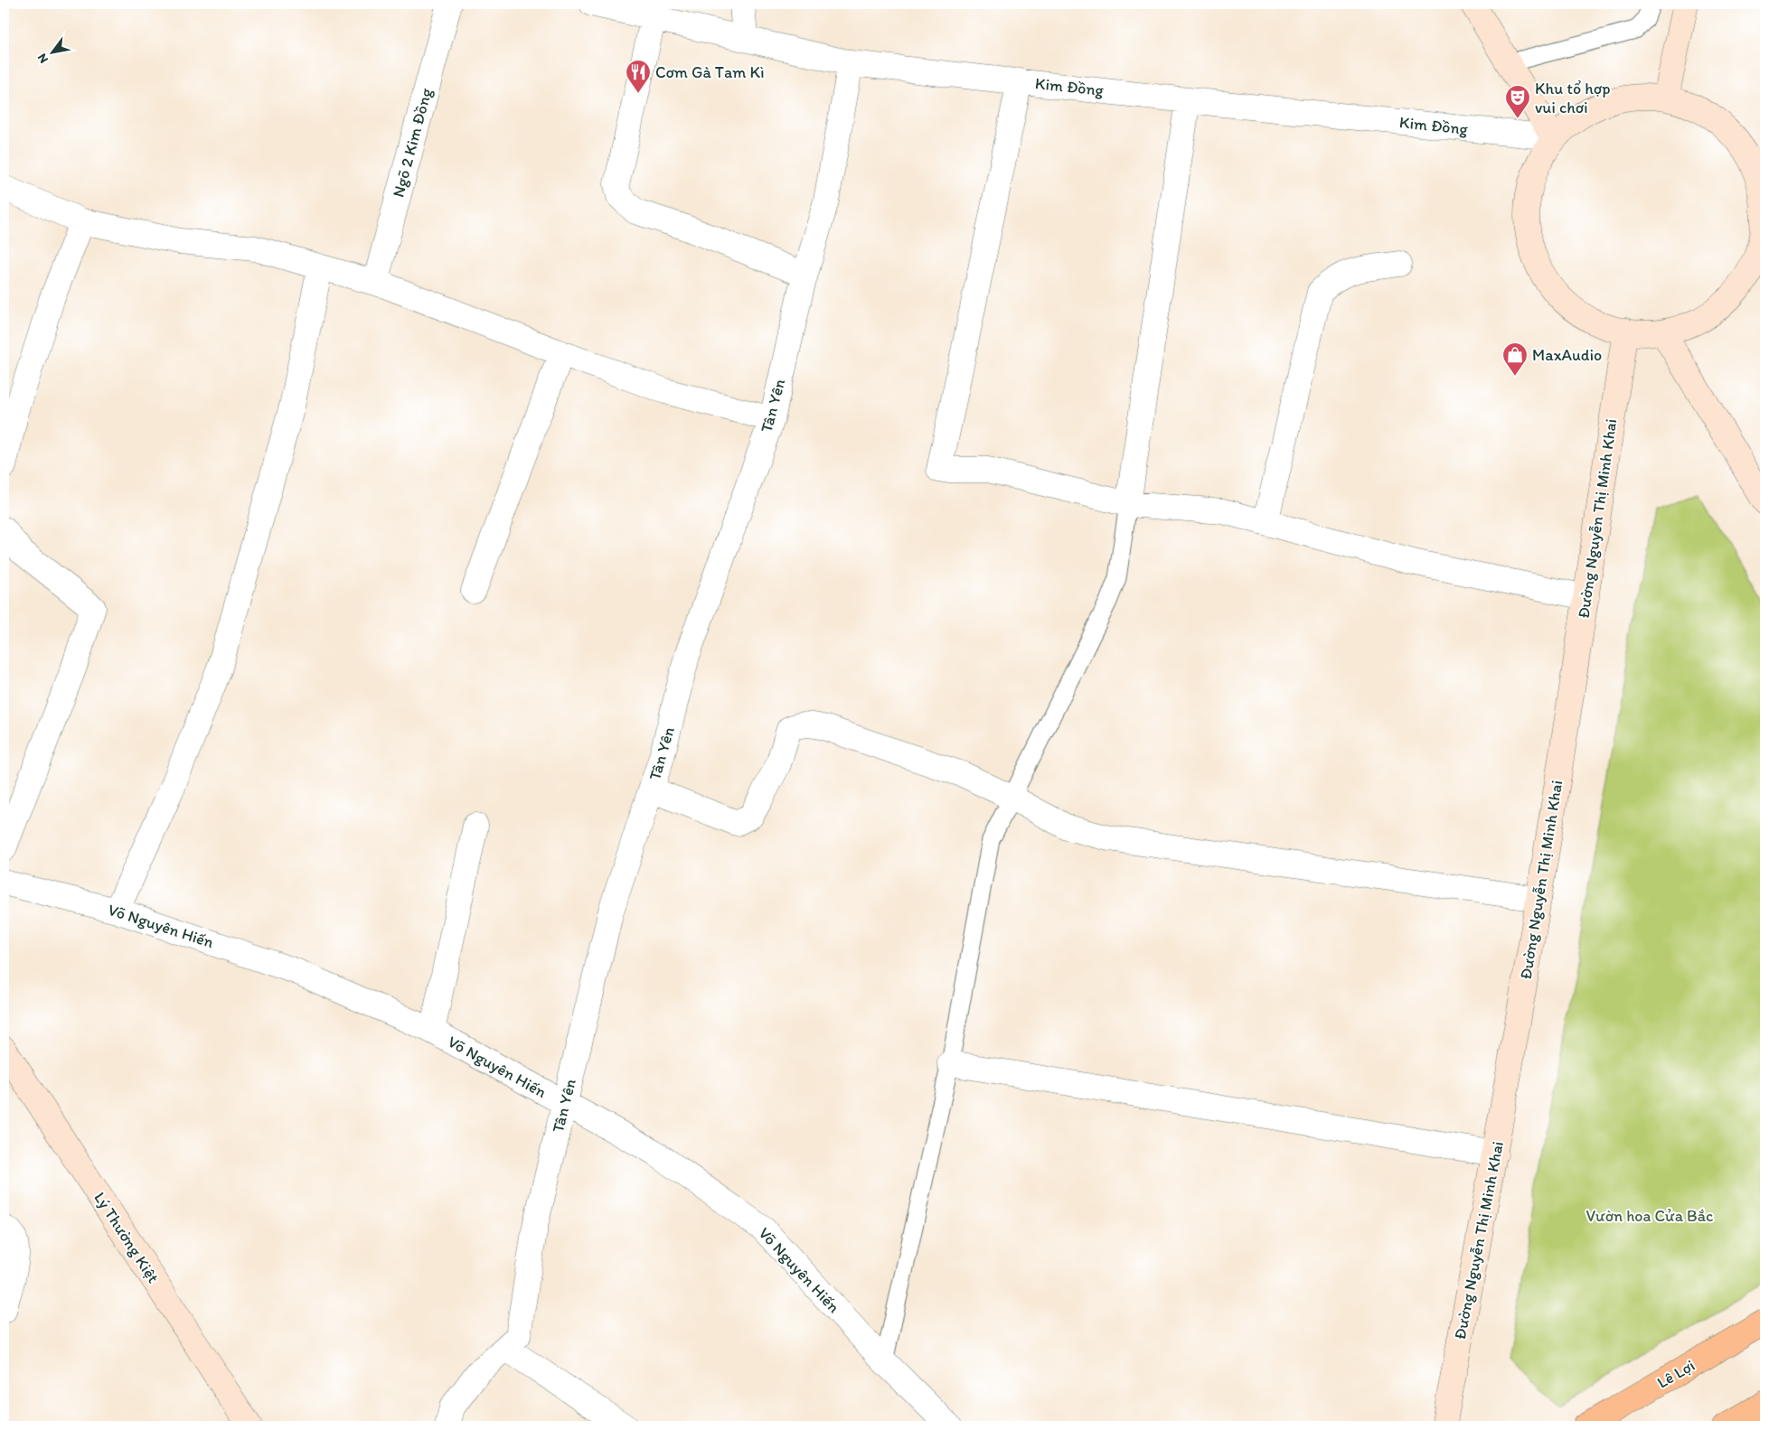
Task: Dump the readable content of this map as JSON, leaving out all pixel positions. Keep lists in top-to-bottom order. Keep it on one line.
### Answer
{"streets":{"main road":["Đường Nguyễn Thị Minh Khai","Lý Thường Kiệt","Lê Lợi"],"street":["Kim Đồng","Ngõ 2 Kim Đồng","Tân Yên","Võ Nguyên Hiến"]},"crossings":[["Kim Đồng","Tân Yên"],["Tân Yên","Võ Nguyên Hiến"]],"parks":["Vườn hoa Cửa Bắc"],"places":{"restaurant":["Cơm Gà Tam Kì"],"theatre":["Khu tổ hợp vui chơi"],"shop":["MaxAudio"]},"north":"bottom left"}
